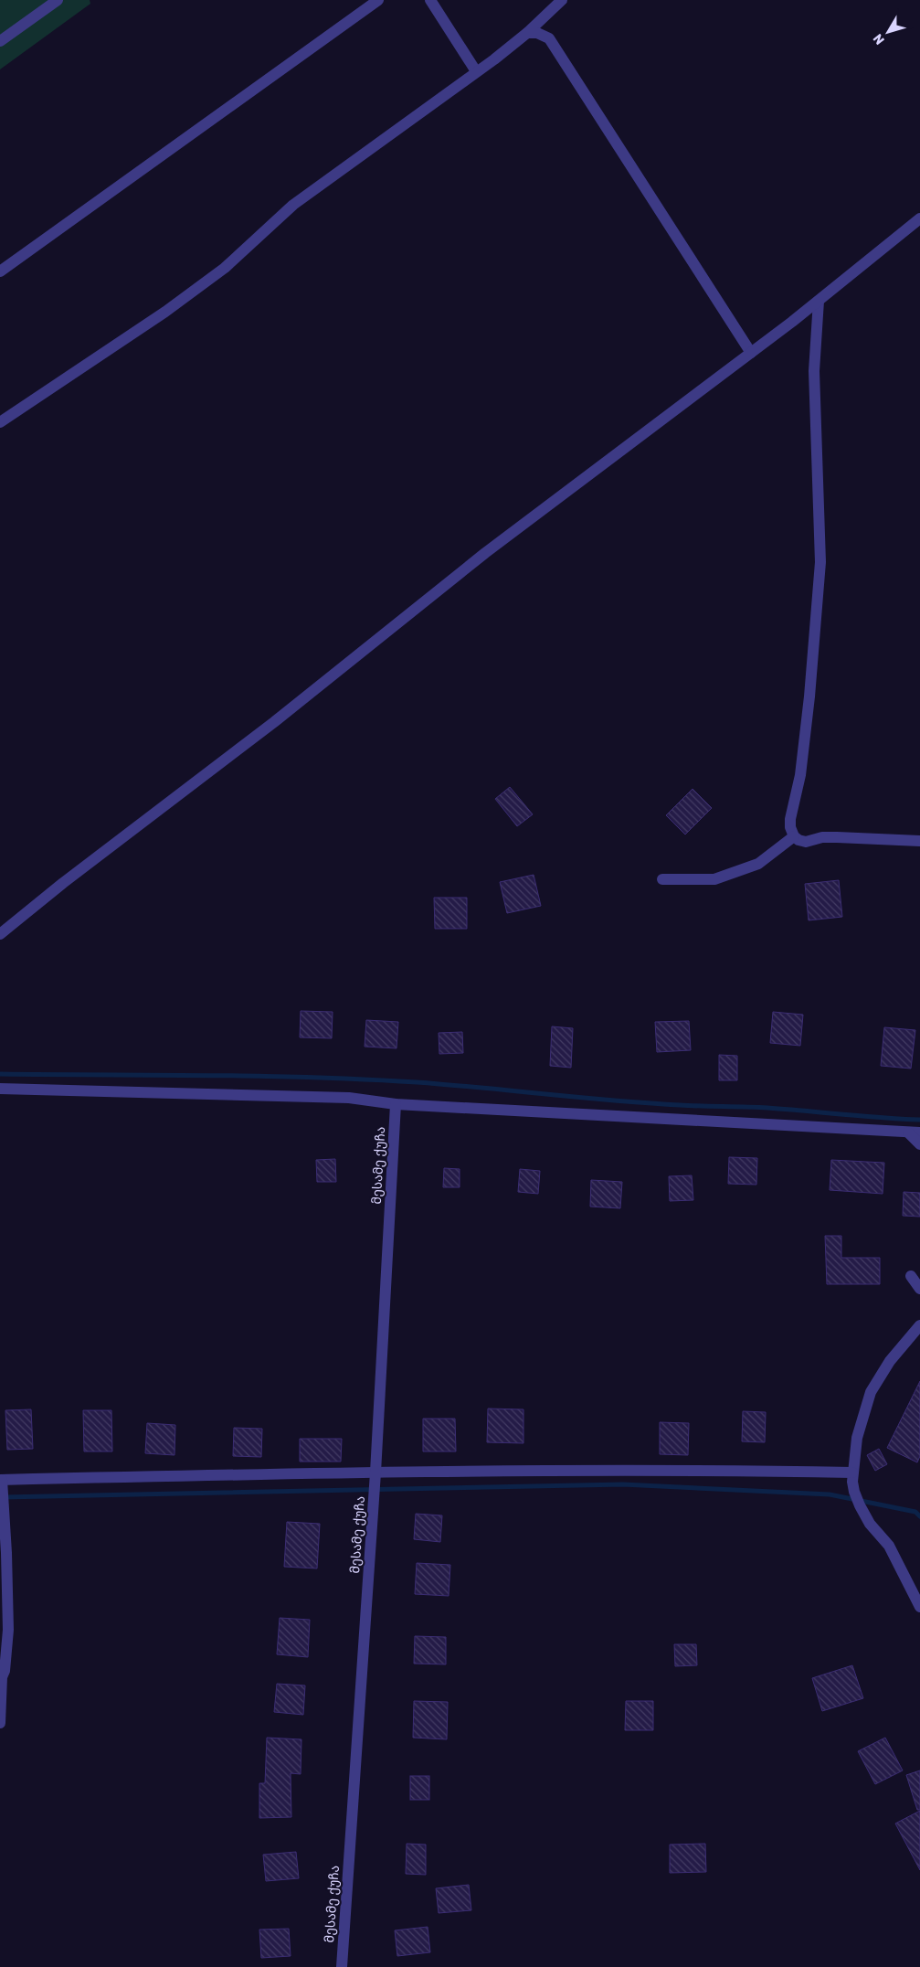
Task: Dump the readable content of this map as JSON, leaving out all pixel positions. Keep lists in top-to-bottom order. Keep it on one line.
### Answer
{"streets":{"street":["მესამე ქუჩა"]},"north":"bottom left"}
